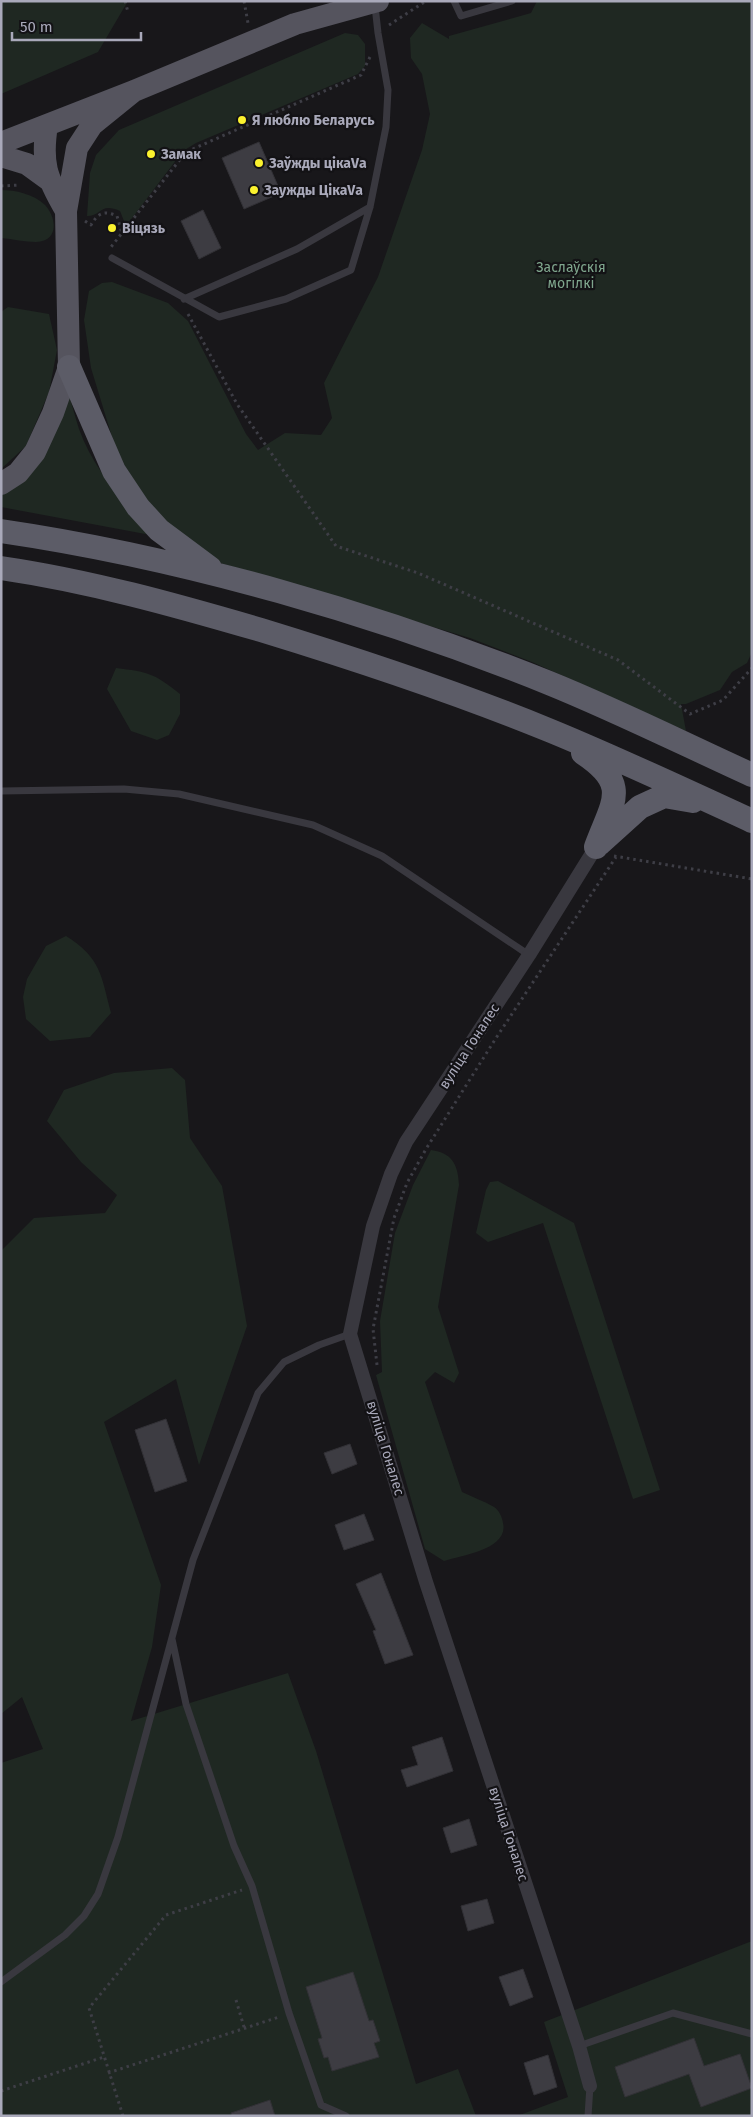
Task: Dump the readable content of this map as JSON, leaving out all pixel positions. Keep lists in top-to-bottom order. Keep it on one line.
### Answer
{"streets":{"street":["вуліца Гоналес"]},"parks":["Заслаўскія могілкі"],"places":["Я люблю Беларусь","Замак","Заўжды цікаVа","Заужды ЦікаVа","Віцязь"],"scale_bar":"50 m"}
